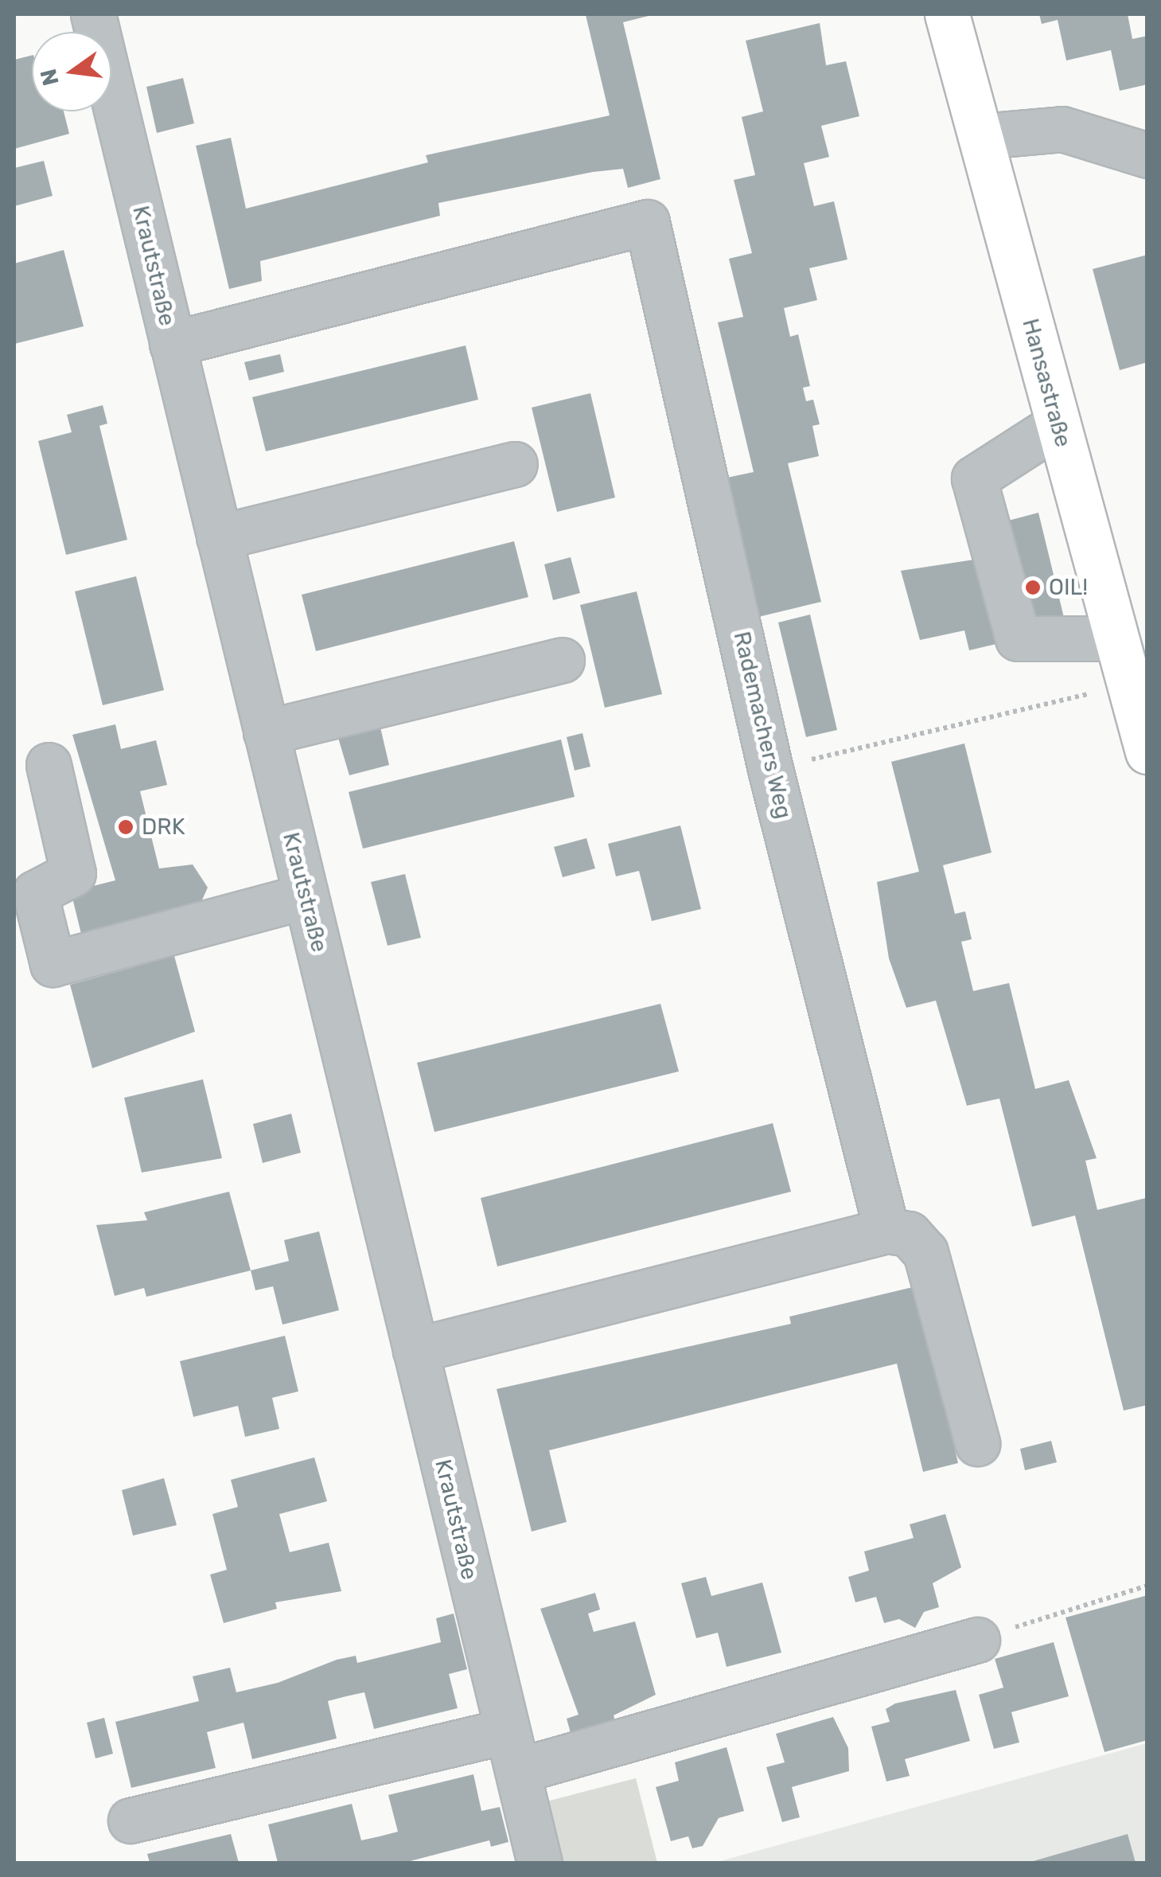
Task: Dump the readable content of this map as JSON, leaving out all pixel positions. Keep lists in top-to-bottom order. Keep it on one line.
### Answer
{"streets":{"main road":["Hansastraße"],"street":["Krautstraße","Rademachers Weg"]},"crossings":[["Krautstraße","Rademachers Weg"]],"places":["OIL!","DRK"],"north":"left"}
